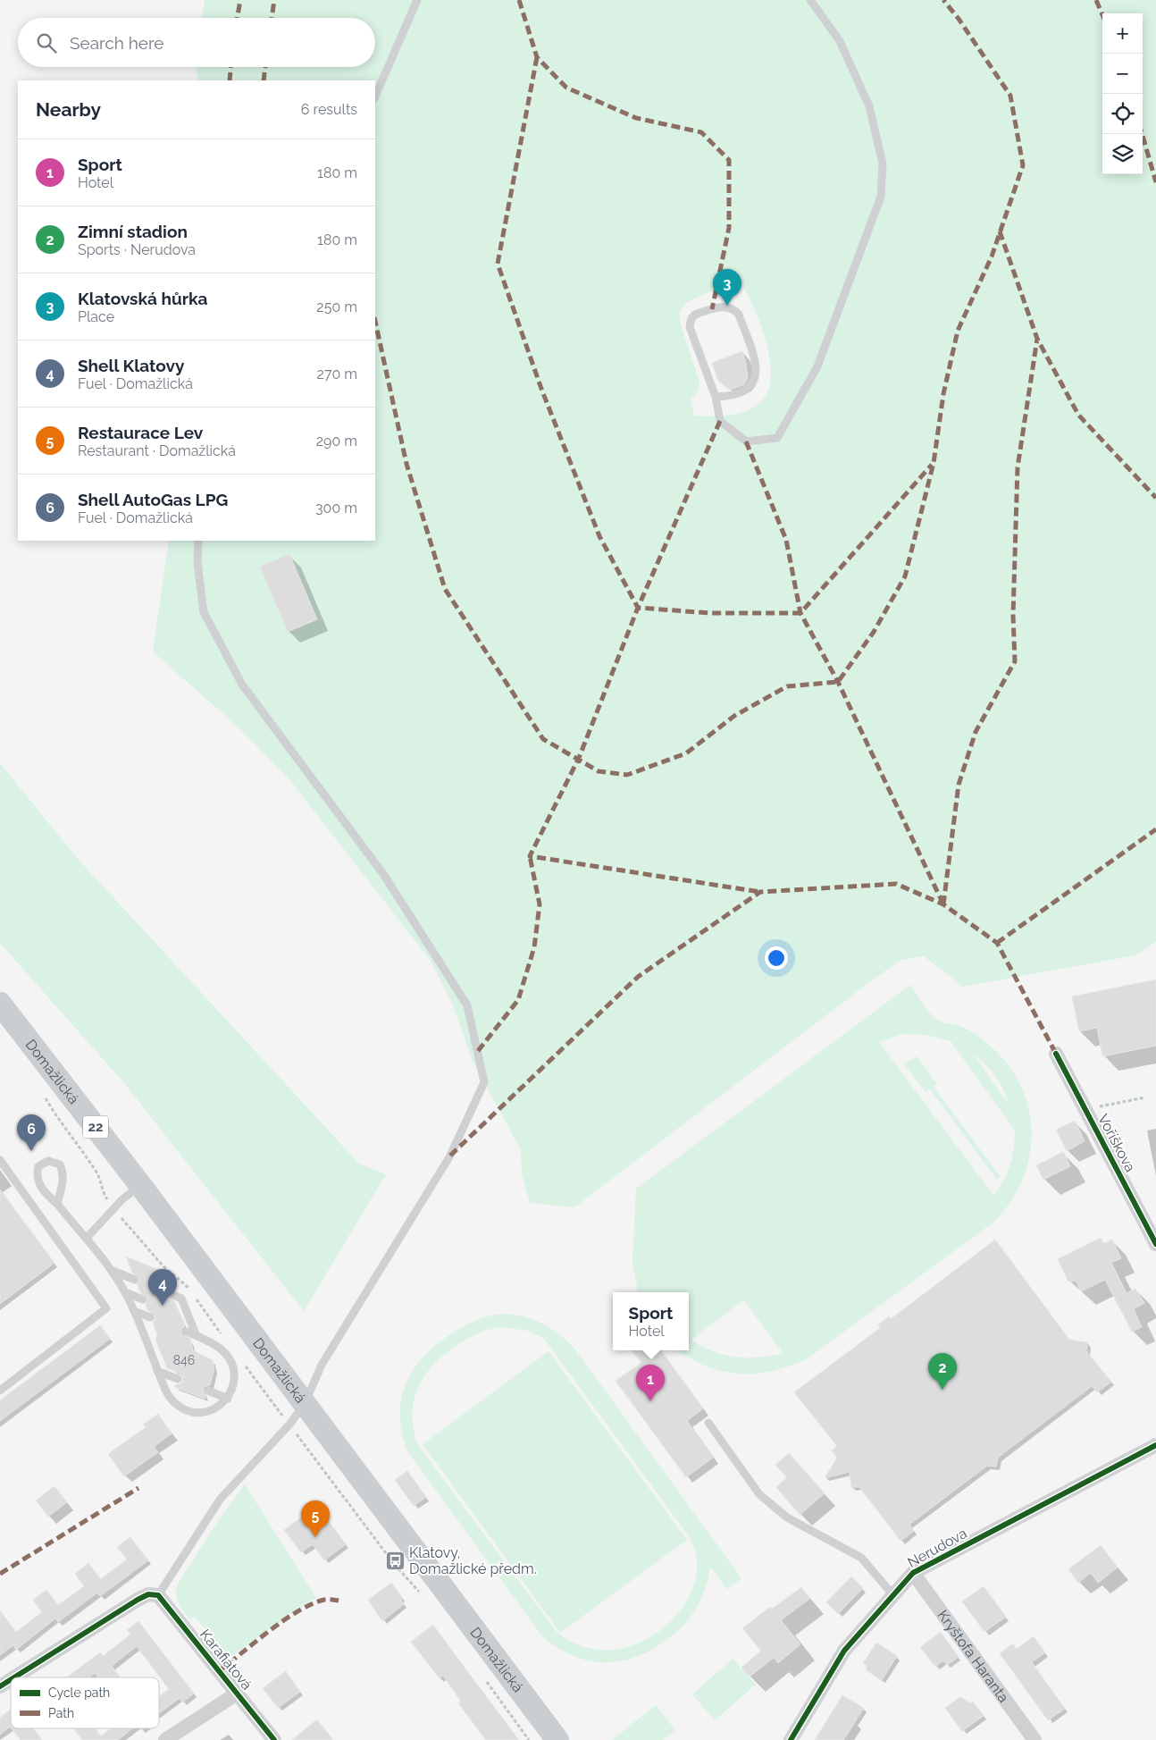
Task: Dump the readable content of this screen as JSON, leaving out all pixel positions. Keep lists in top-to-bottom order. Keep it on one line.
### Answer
{"streets":{"main road":["Domažlická","22"],"street":["Voříškova","Nerudova","Kryštofa Haranta","Karafiátová"]},"crossings":[["Nerudova","Kryštofa Haranta"]],"places":{"bus stop":["Klatovy, Domažlické předm."]},"house_numbers":["846"],"legend":["Cycle path","Path"],"page":{"map_buttons":["+","−"],"search":"Search here","heading":["Nearby","6 results"],"list":[{"mark":"1","name":"Sport","note":"Hotel","value":"180 m"},{"mark":"2","name":"Zimní stadion","note":"Sports · Nerudova","value":"180 m"},{"mark":"3","name":"Klatovská hůrka","note":"Place","value":"250 m"},{"mark":"4","name":"Shell Klatovy","note":"Fuel · Domažlická","value":"270 m"},{"mark":"5","name":"Restaurace Lev","note":"Restaurant · Domažlická","value":"290 m"},{"mark":"6","name":"Shell AutoGas LPG","note":"Fuel · Domažlická","value":"300 m"}],"pins":["3","6","4","2","1","5"],"popup":["Sport","Hotel"]}}
